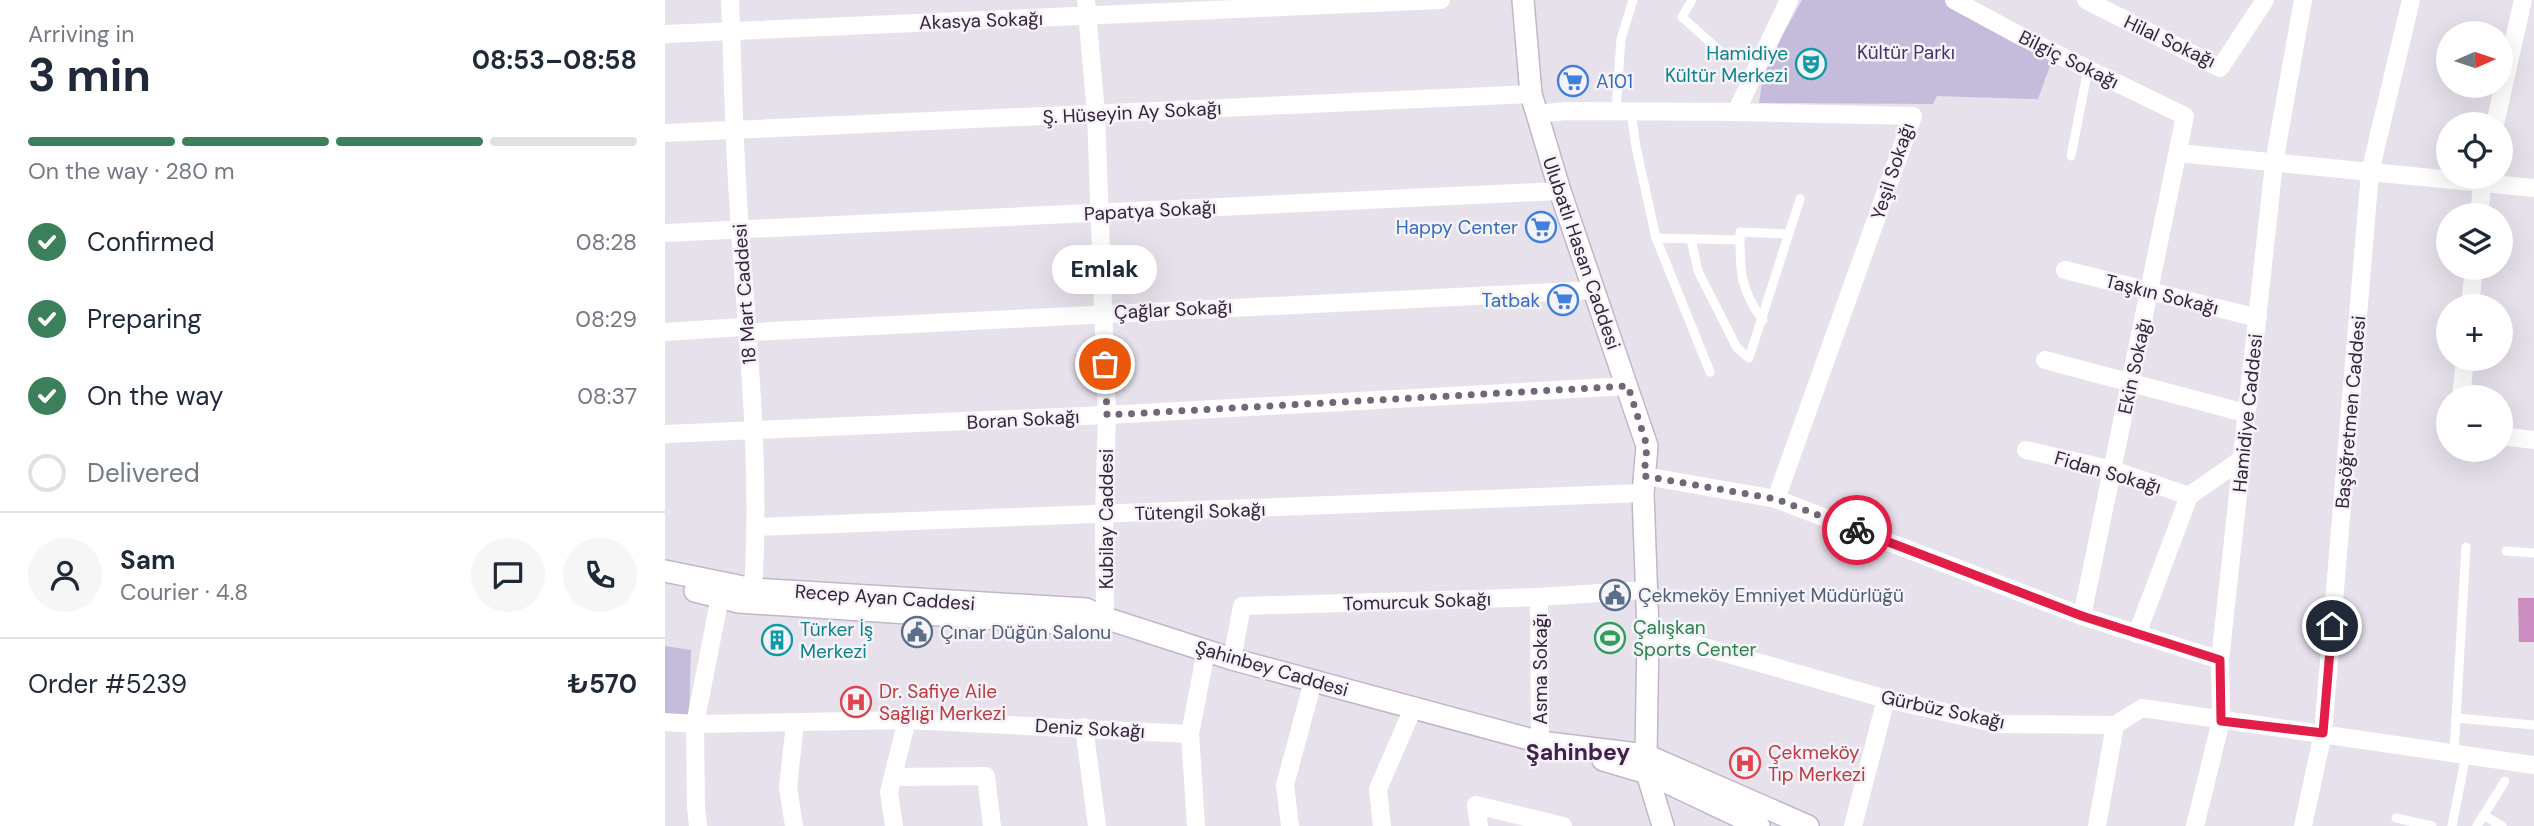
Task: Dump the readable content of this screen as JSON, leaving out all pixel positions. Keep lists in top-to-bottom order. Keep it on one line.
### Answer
{"streets":{"main road":["Ulubatlı Hasan Caddesi","Recep Ayan Caddesi","Şahinbey Caddesi"],"street":["Akasya Sokağı","Hilal Sokağı","Bilgiç Sokağı","Ş. Hüseyin Ay Sokağı","Yeşil Sokağı","Papatya Sokağı","18 Mart Caddesi","Taşkın Sokağı","Çağlar Sokağı","Ekin Sokağı","Başöğretmen Caddesi","Hamidiye Caddesi","Boran Sokağı","Fidan Sokağı","Tütengil Sokağı","Kubilay Caddesi","Tomurcuk Sokağı","Asma Sokağı","Gürbüz Sokağı","Deniz Sokağı"]},"crossings":[["Akasya Sokağı","18 Mart Caddesi"],["Akasya Sokağı","Kubilay Caddesi"],["Bilgiç Sokağı","Ekin Sokağı"],["Ş. Hüseyin Ay Sokağı","Yeşil Sokağı"],["Ş. Hüseyin Ay Sokağı","Ulubatlı Hasan Caddesi"],["Ş. Hüseyin Ay Sokağı","18 Mart Caddesi"],["Ş. Hüseyin Ay Sokağı","Kubilay Caddesi"],["Yeşil Sokağı","Ulubatlı Hasan Caddesi"],["Yeşil Sokağı","Tütengil Sokağı"],["Papatya Sokağı","Ulubatlı Hasan Caddesi"],["Papatya Sokağı","18 Mart Caddesi"],["Papatya Sokağı","Kubilay Caddesi"],["Ulubatlı Hasan Caddesi","Çağlar Sokağı"],["Ulubatlı Hasan Caddesi","Boran Sokağı"],["Ulubatlı Hasan Caddesi","Tütengil Sokağı"],["Ulubatlı Hasan Caddesi","Tomurcuk Sokağı"],["Ulubatlı Hasan Caddesi","Şahinbey Caddesi"],["Ulubatlı Hasan Caddesi","Gürbüz Sokağı"],["18 Mart Caddesi","Çağlar Sokağı"],["18 Mart Caddesi","Boran Sokağı"],["18 Mart Caddesi","Tütengil Sokağı"],["18 Mart Caddesi","Recep Ayan Caddesi"],["18 Mart Caddesi","Şahinbey Caddesi"],["Taşkın Sokağı","Ekin Sokağı"],["Taşkın Sokağı","Hamidiye Caddesi"],["Çağlar Sokağı","Kubilay Caddesi"],["Ekin Sokağı","Fidan Sokağı"],["Ekin Sokağı","Tütengil Sokağı"],["Başöğretmen Caddesi","Gürbüz Sokağı"],["Hamidiye Caddesi","Tütengil Sokağı"],["Hamidiye Caddesi","Gürbüz Sokağı"],["Boran Sokağı","Kubilay Caddesi"],["Tütengil Sokağı","Kubilay Caddesi"],["Kubilay Caddesi","Recep Ayan Caddesi"],["Kubilay Caddesi","Şahinbey Caddesi"],["Recep Ayan Caddesi","Şahinbey Caddesi"],["Tomurcuk Sokağı","Şahinbey Caddesi"],["Tomurcuk Sokağı","Asma Sokağı"],["Şahinbey Caddesi","Asma Sokağı"]],"districts":["Şahinbey"],"parks":["Kültür Parkı"],"places":{"theatre":["Hamidiye Kültür Merkezi"],"supermarket":["A101","Happy Center","Tatbak"],"other":["Emlak"],"public building":["Çekmeköy Emniyet Müdürlüğü","Çınar Düğün Salonu"],"sports":["Çalışkan Sports Center"],"building":["Türker İş Merkezi"],"hospital":["Dr. Safiye Aile Sağlığı Merkezi","Çekmeköy Tıp Merkezi"]},"north":"right","page":{"heading":["3 min","Arriving in","08:53–08:58"],"panel":["Sam","Courier · 4.8","Order #5239","₺570"],"map_buttons":["+","−"],"bar":"On the way · 280 m","list":[["Confirmed","08:28"],["Preparing","08:29"],["On the way","08:37"],"Delivered"],"bubble":"Emlak"}}
